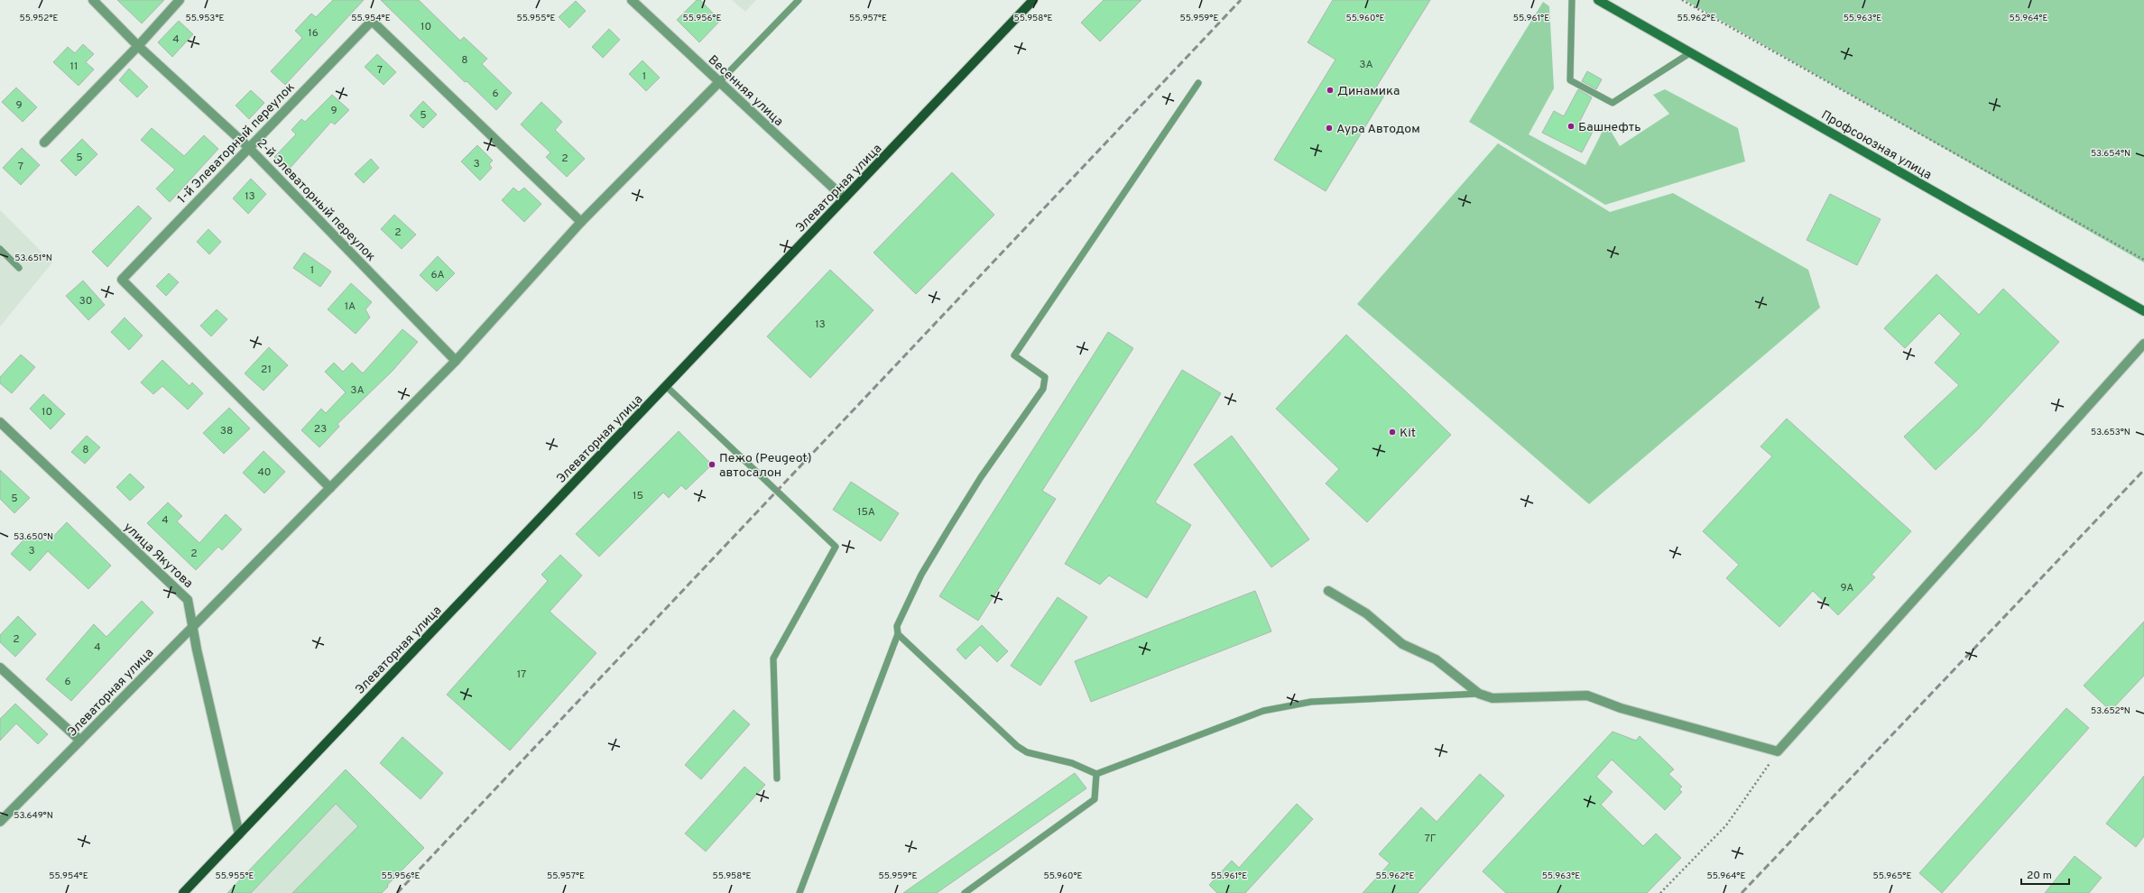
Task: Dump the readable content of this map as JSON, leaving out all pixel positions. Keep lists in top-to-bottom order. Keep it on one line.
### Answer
{"streets":{"main road":["Профсоюзная улица","Элеваторная улица"],"street":["Весенняя улица","1-й Элеваторный переулок","2-й Элеваторный переулок","улица Якутова"]},"crossings":[["Весенняя улица","Элеваторная улица"],["1-й Элеваторный переулок","Элеваторная улица"],["1-й Элеваторный переулок","2-й Элеваторный переулок"],["Элеваторная улица","2-й Элеваторный переулок"],["Элеваторная улица","улица Якутова"]],"places":["Динамика","Башнефть","Аура Автодом","Kit","Пежо (Peugeot) автосалон"],"house_numbers":["10","16","4","8","3А","11","7","1","6","9","9","5","5","2","3","7","13","2","1","6А","30","1А","13","21","3А","10","23","38","8","40","15","5","15А","4","3","2","9А","2","4","17","6","7Г"],"scale_bar":"20 m","coordinates":["55.952°E","55.953°E","55.954°E","55.955°E","55.956°E","55.957°E","55.958°E","55.959°E","55.960°E","55.961°E","55.962°E","55.963°E","55.964°E","53.654°N","53.651°N","53.653°N","53.650°N","53.652°N","53.649°N","55.965°E"]}
